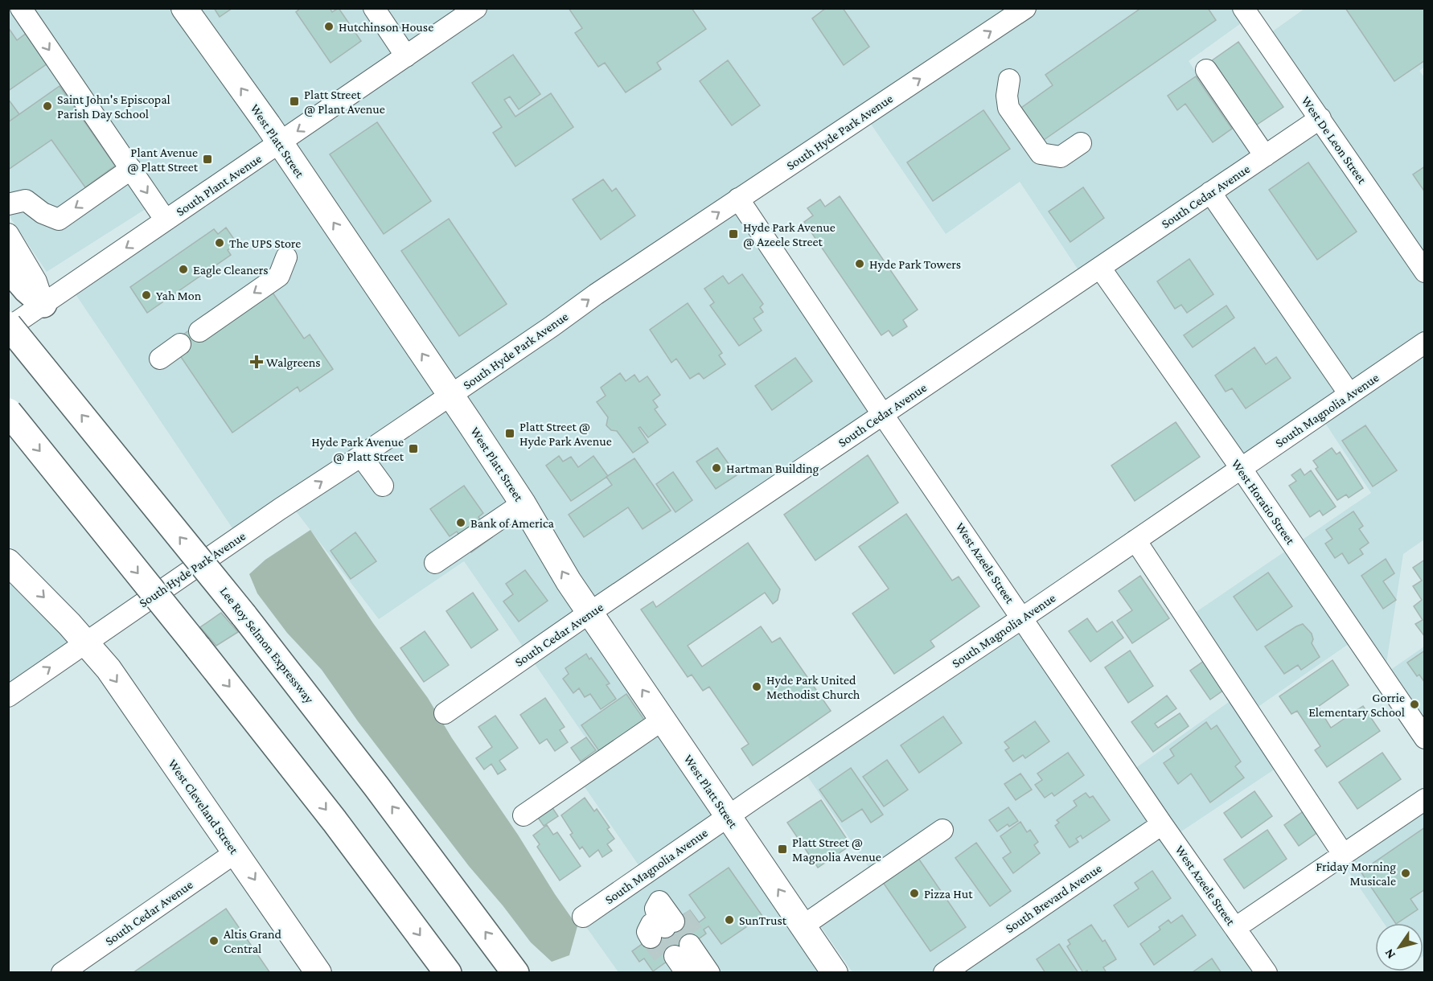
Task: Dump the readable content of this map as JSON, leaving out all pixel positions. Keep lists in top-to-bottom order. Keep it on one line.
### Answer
{"streets":{"highway":["Lee Roy Selmon Expressway"],"main road":["West Platt Street","West Cleveland Street"],"street":["South Hyde Park Avenue","West De Leon Street","South Plant Avenue","South Cedar Avenue","South Magnolia Avenue","West Horatio Street","West Azeele Street","South Brevard Avenue"]},"crossings":[["South Hyde Park Avenue","West Platt Street"],["South Hyde Park Avenue","West Azeele Street"],["South Hyde Park Avenue","West Cleveland Street"],["West De Leon Street","South Cedar Avenue"],["West Platt Street","South Plant Avenue"],["West Platt Street","South Cedar Avenue"],["West Platt Street","South Magnolia Avenue"],["South Plant Avenue","Lee Roy Selmon Expressway"],["South Cedar Avenue","West Horatio Street"],["South Cedar Avenue","West Azeele Street"],["South Cedar Avenue","West Cleveland Street"],["South Magnolia Avenue","West Horatio Street"],["South Magnolia Avenue","West Azeele Street"],["West Azeele Street","South Brevard Avenue"]],"one_way":["South Hyde Park Avenue","West Platt Street","South Plant Avenue","West Cleveland Street"],"places":{"other":["Hutchinson House","Saint John's Episcopal Parish Day School","The UPS Store","Hyde Park Towers","Eagle Cleaners","Yah Mon","Hartman Building","Bank of America","Hyde Park United Methodist Church","Gorrie Elementary School","Friday Morning Musicale","Pizza Hut","SunTrust","Altis Grand Central"],"transit":["Platt Street @ Plant Avenue","Plant Avenue @ Platt Street","Hyde Park Avenue @ Azeele Street","Platt Street @ Hyde Park Avenue","Hyde Park Avenue @ Platt Street","Platt Street @ Magnolia Avenue"],"health":["Walgreens"]},"north":"bottom left"}
